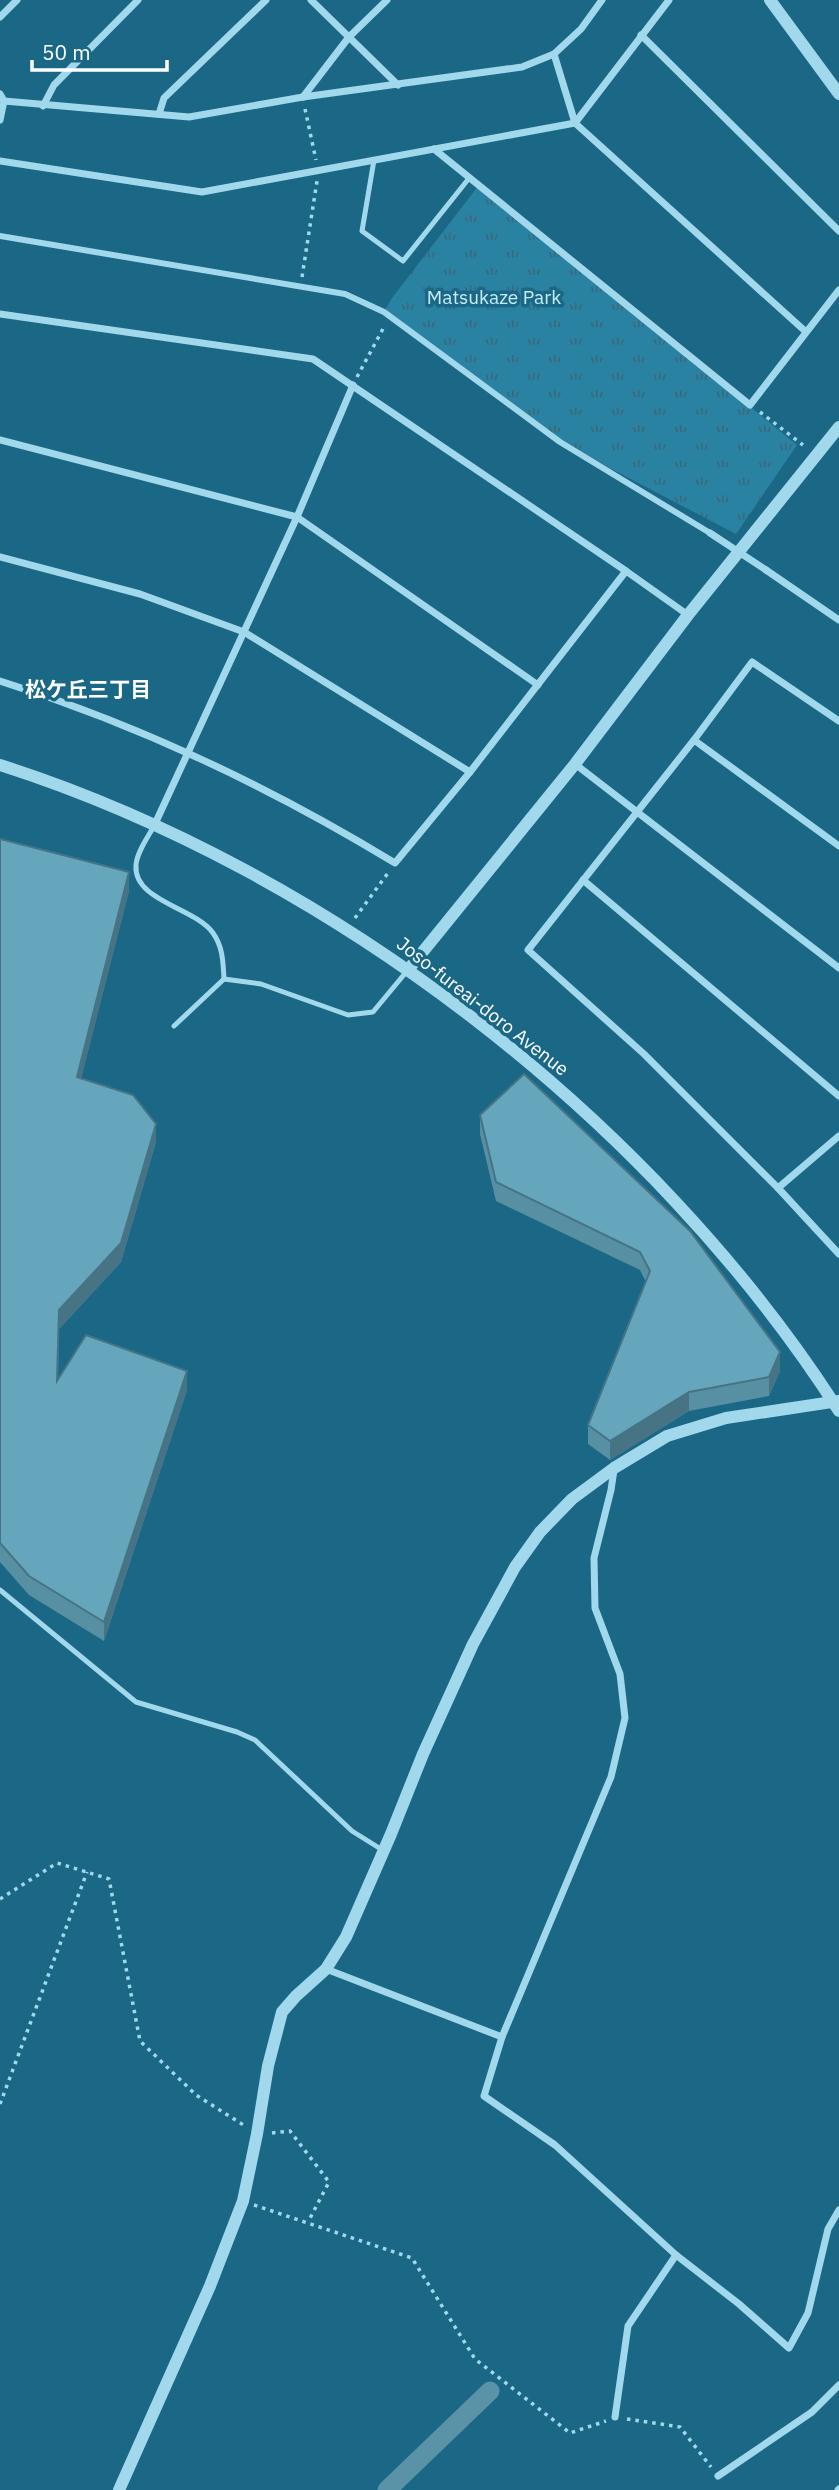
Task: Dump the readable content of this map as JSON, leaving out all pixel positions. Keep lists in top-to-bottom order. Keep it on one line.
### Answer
{"streets":{"street":["Joso-fureai-doro Avenue"]},"districts":["松ケ丘三丁目"],"parks":["Matsukaze Park"],"scale_bar":"50 m"}
